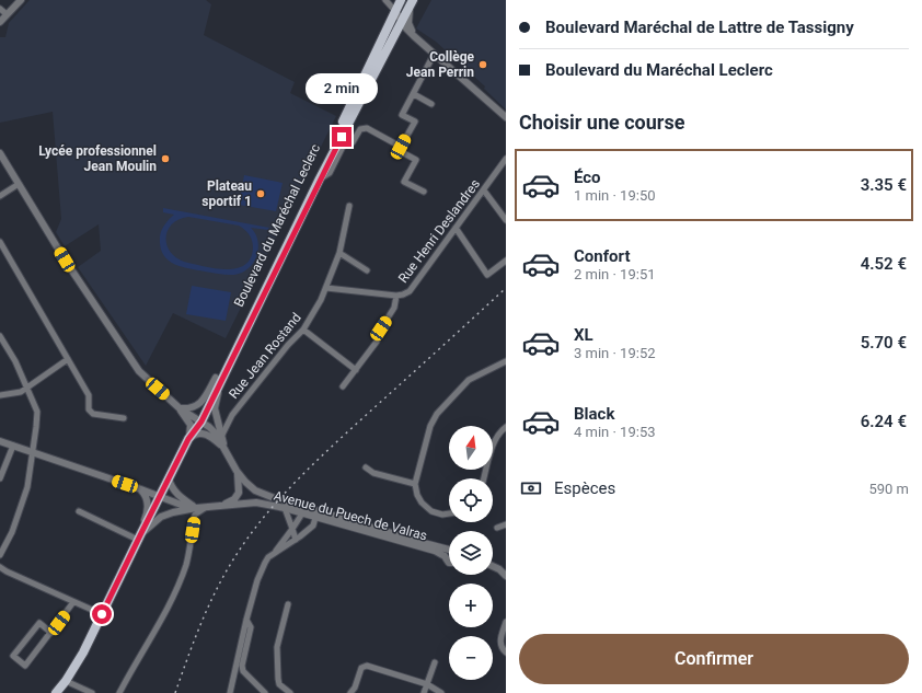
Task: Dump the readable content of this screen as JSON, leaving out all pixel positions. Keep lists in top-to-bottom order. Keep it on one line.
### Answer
{"streets":{"main road":["Boulevard du Maréchal Leclerc"],"street":["Rue Henri Deslandres","Rue Jean Rostand","Avenue du Puech de Valras"]},"crossings":[["Boulevard du Maréchal Leclerc","Avenue du Puech de Valras"],["Rue Henri Deslandres","Rue Jean Rostand"],["Rue Jean Rostand","Avenue du Puech de Valras"]],"places":["Collège Jean Perrin","Lycée professionnel Jean Moulin","Plateau sportif 1"],"north":"top","page":{"banner":["Boulevard Maréchal de Lattre de Tassigny","Boulevard du Maréchal Leclerc"],"bubble":"2 min","heading":"Choisir une course","list":[{"name":"Éco","note":"1 min · 19:50","value":"3.35 €"},{"name":"Confort","note":"2 min · 19:51","value":"4.52 €"},{"name":"XL","note":"3 min · 19:52","value":"5.70 €"},{"name":"Black","note":"4 min · 19:53","value":"6.24 €"}],"map_buttons":["+","−"],"pay":["Espèces","590 m"],"buttons":"Confirmer"}}
